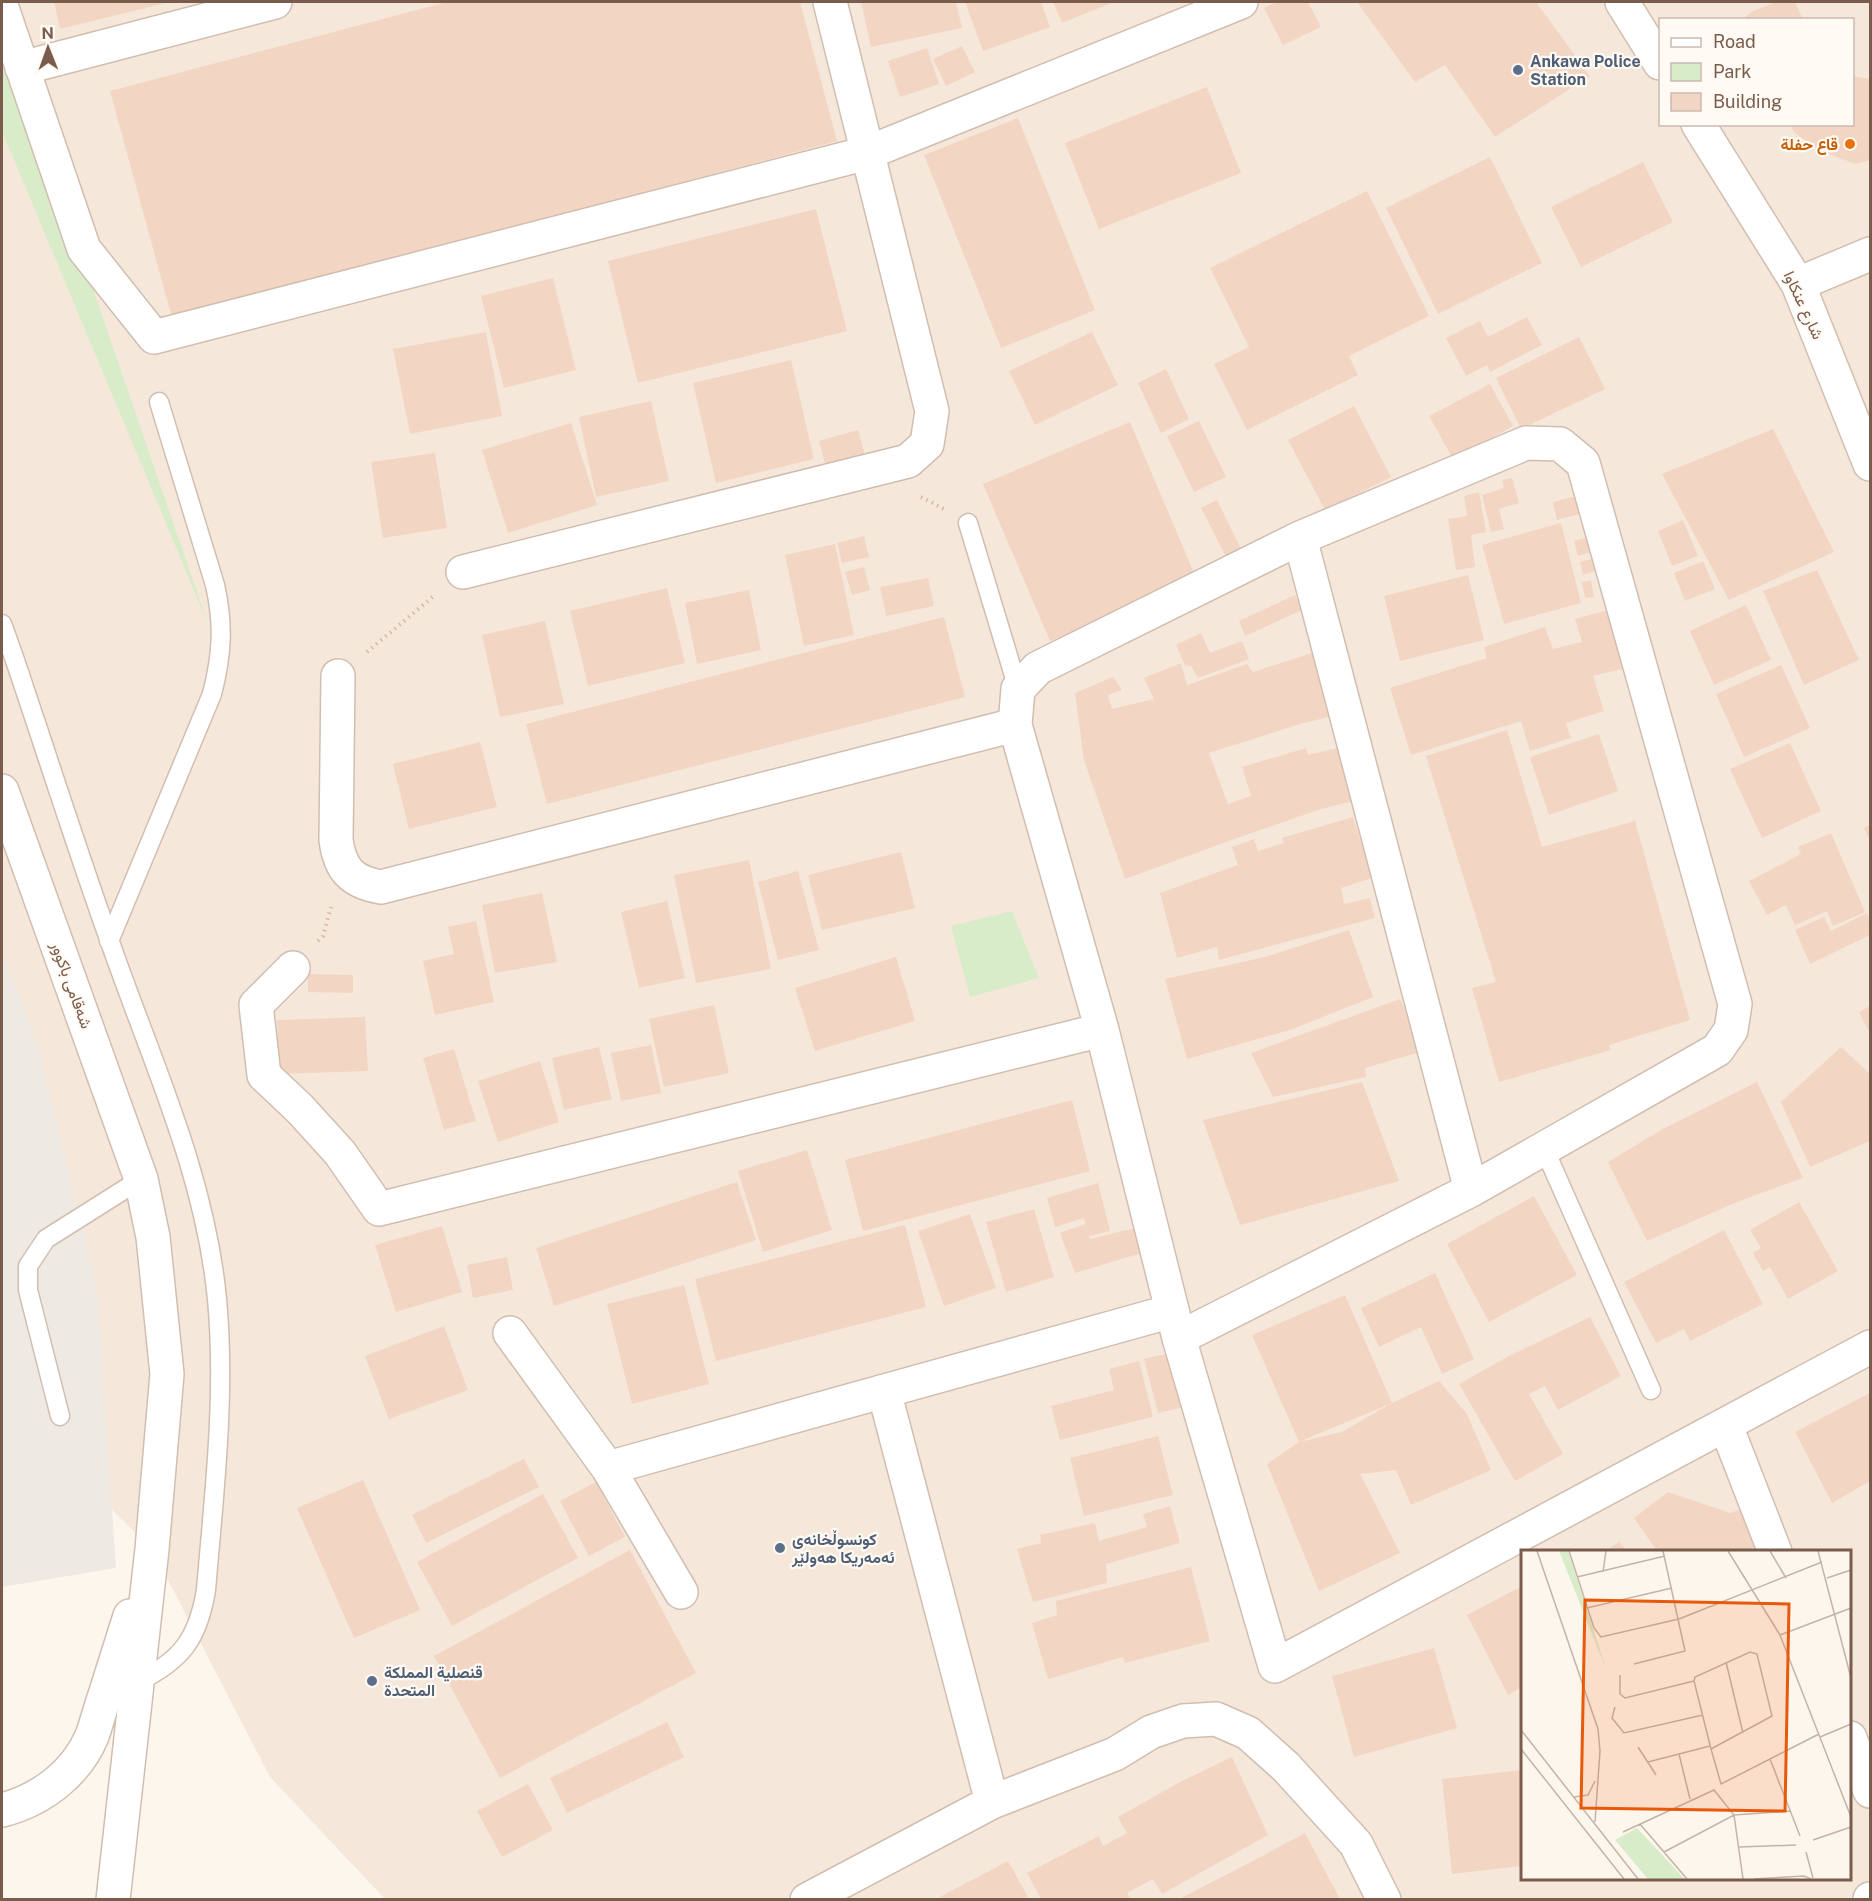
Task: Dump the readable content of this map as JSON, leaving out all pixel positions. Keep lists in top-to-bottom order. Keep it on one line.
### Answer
{"streets":{"street":["شارع عنكاوا","شەقامی باکوور"]},"places":["Ankawa Police Station","قاع حفلة","کونسوڵخانەی ئەمەریکا هەولێر","قنصلية المملكة المتحدة"],"legend":["Road","Park","Building"],"north":"top"}
